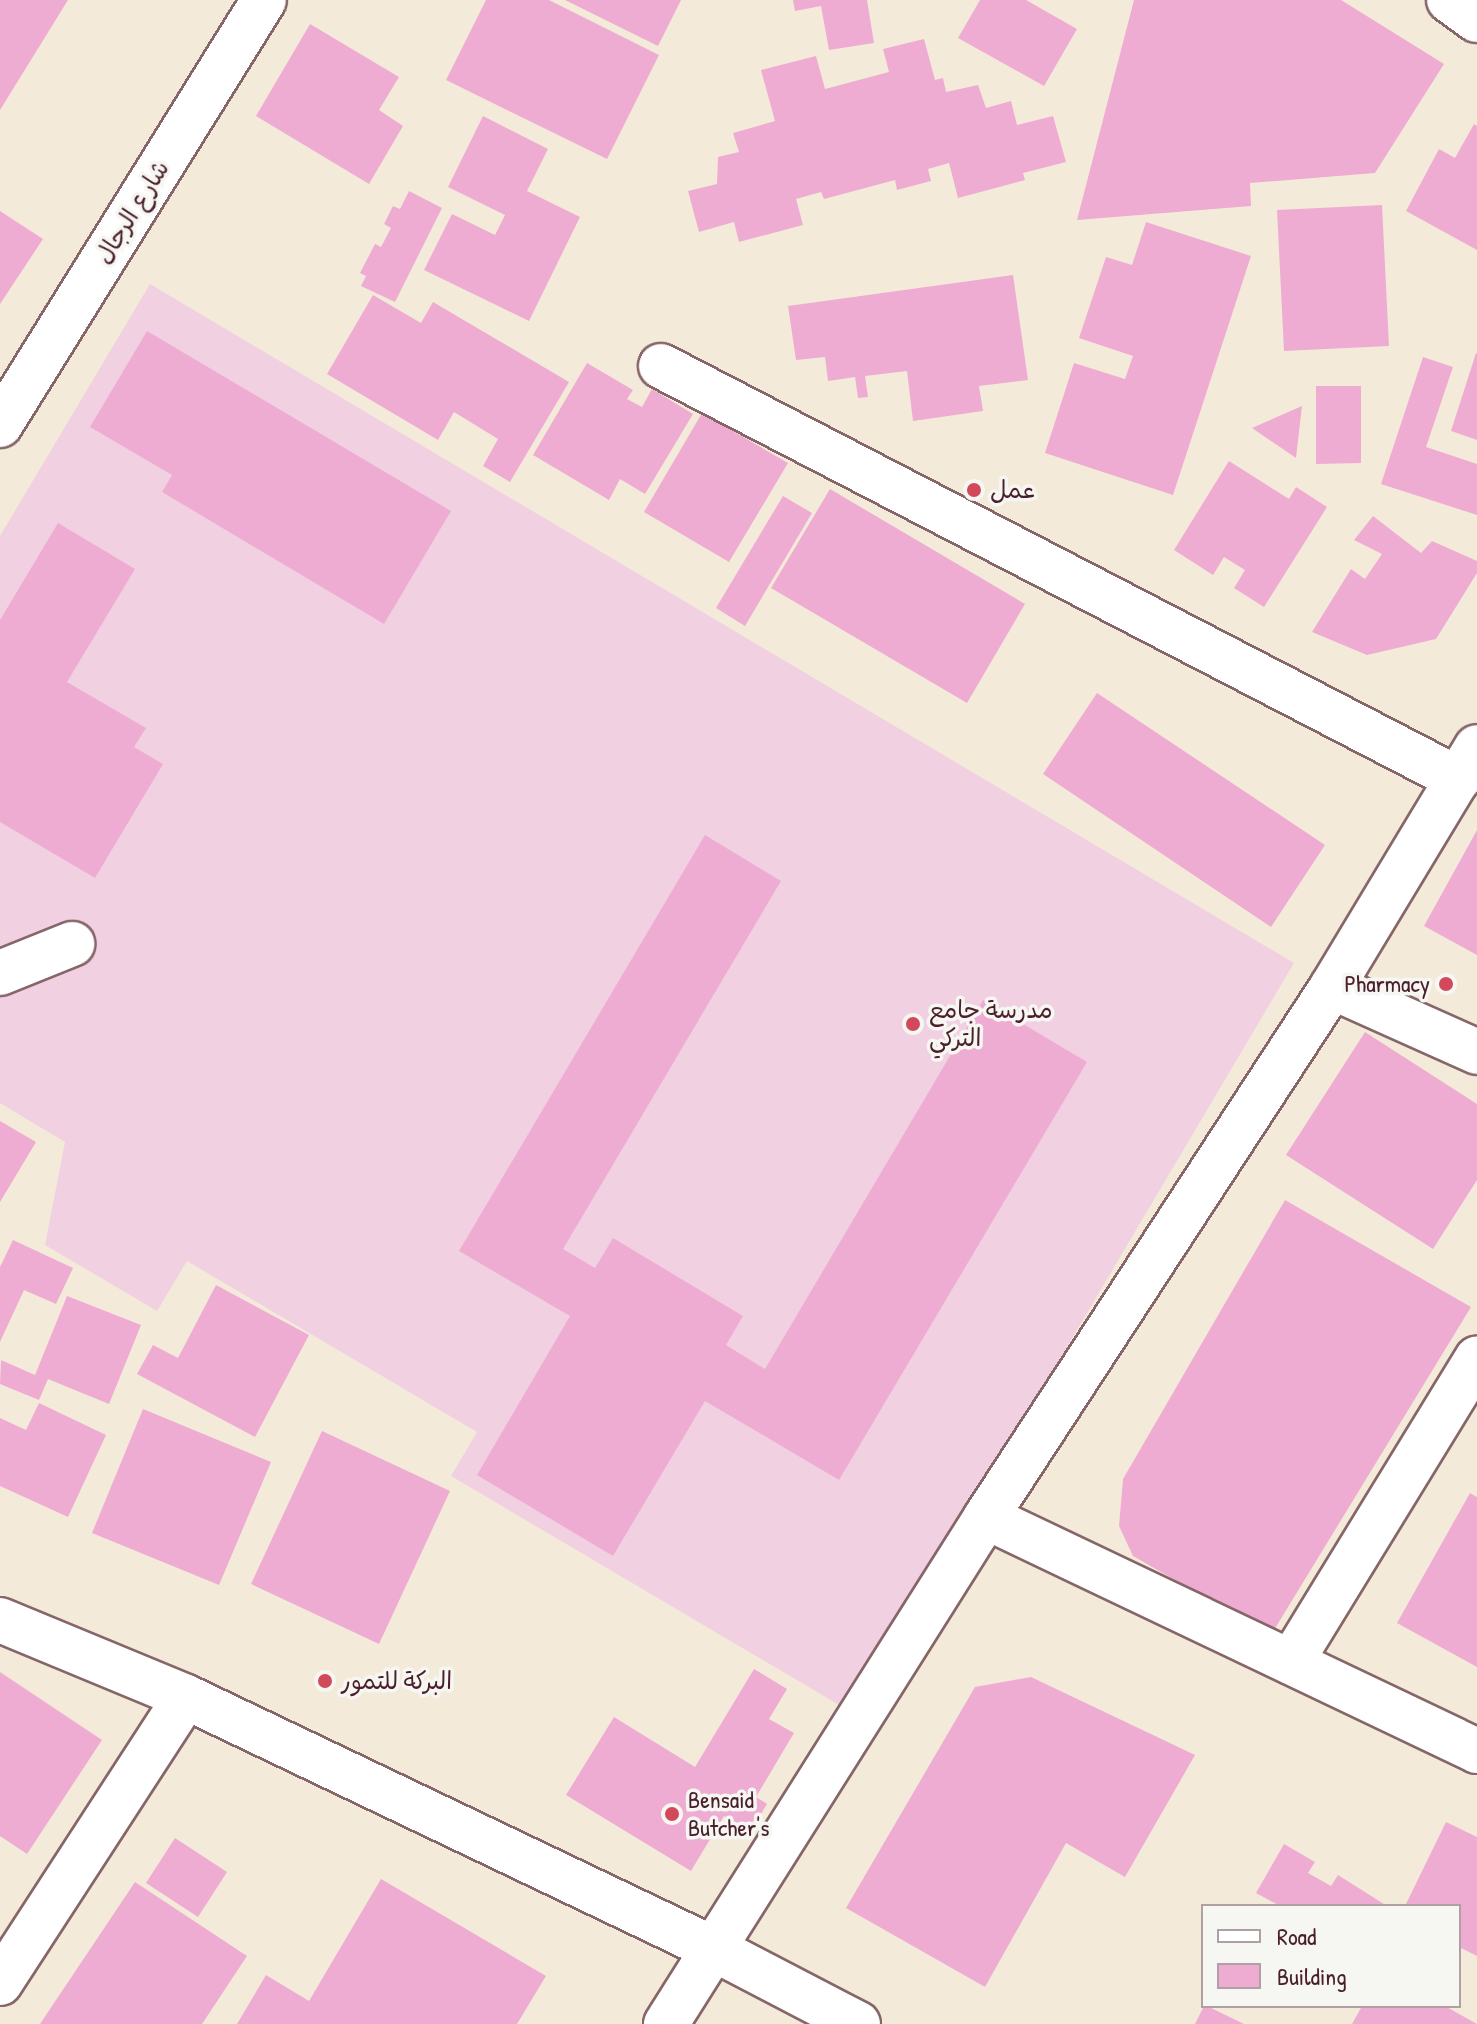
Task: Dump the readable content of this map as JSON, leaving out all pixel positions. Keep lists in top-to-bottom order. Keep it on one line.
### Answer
{"streets":{"street":["شارع الرجال"]},"places":["عمل","Pharmacy","مدرسة جامع التركي","البركة للتمور","Bensaid Butcher's"],"legend":["Road","Building"]}
